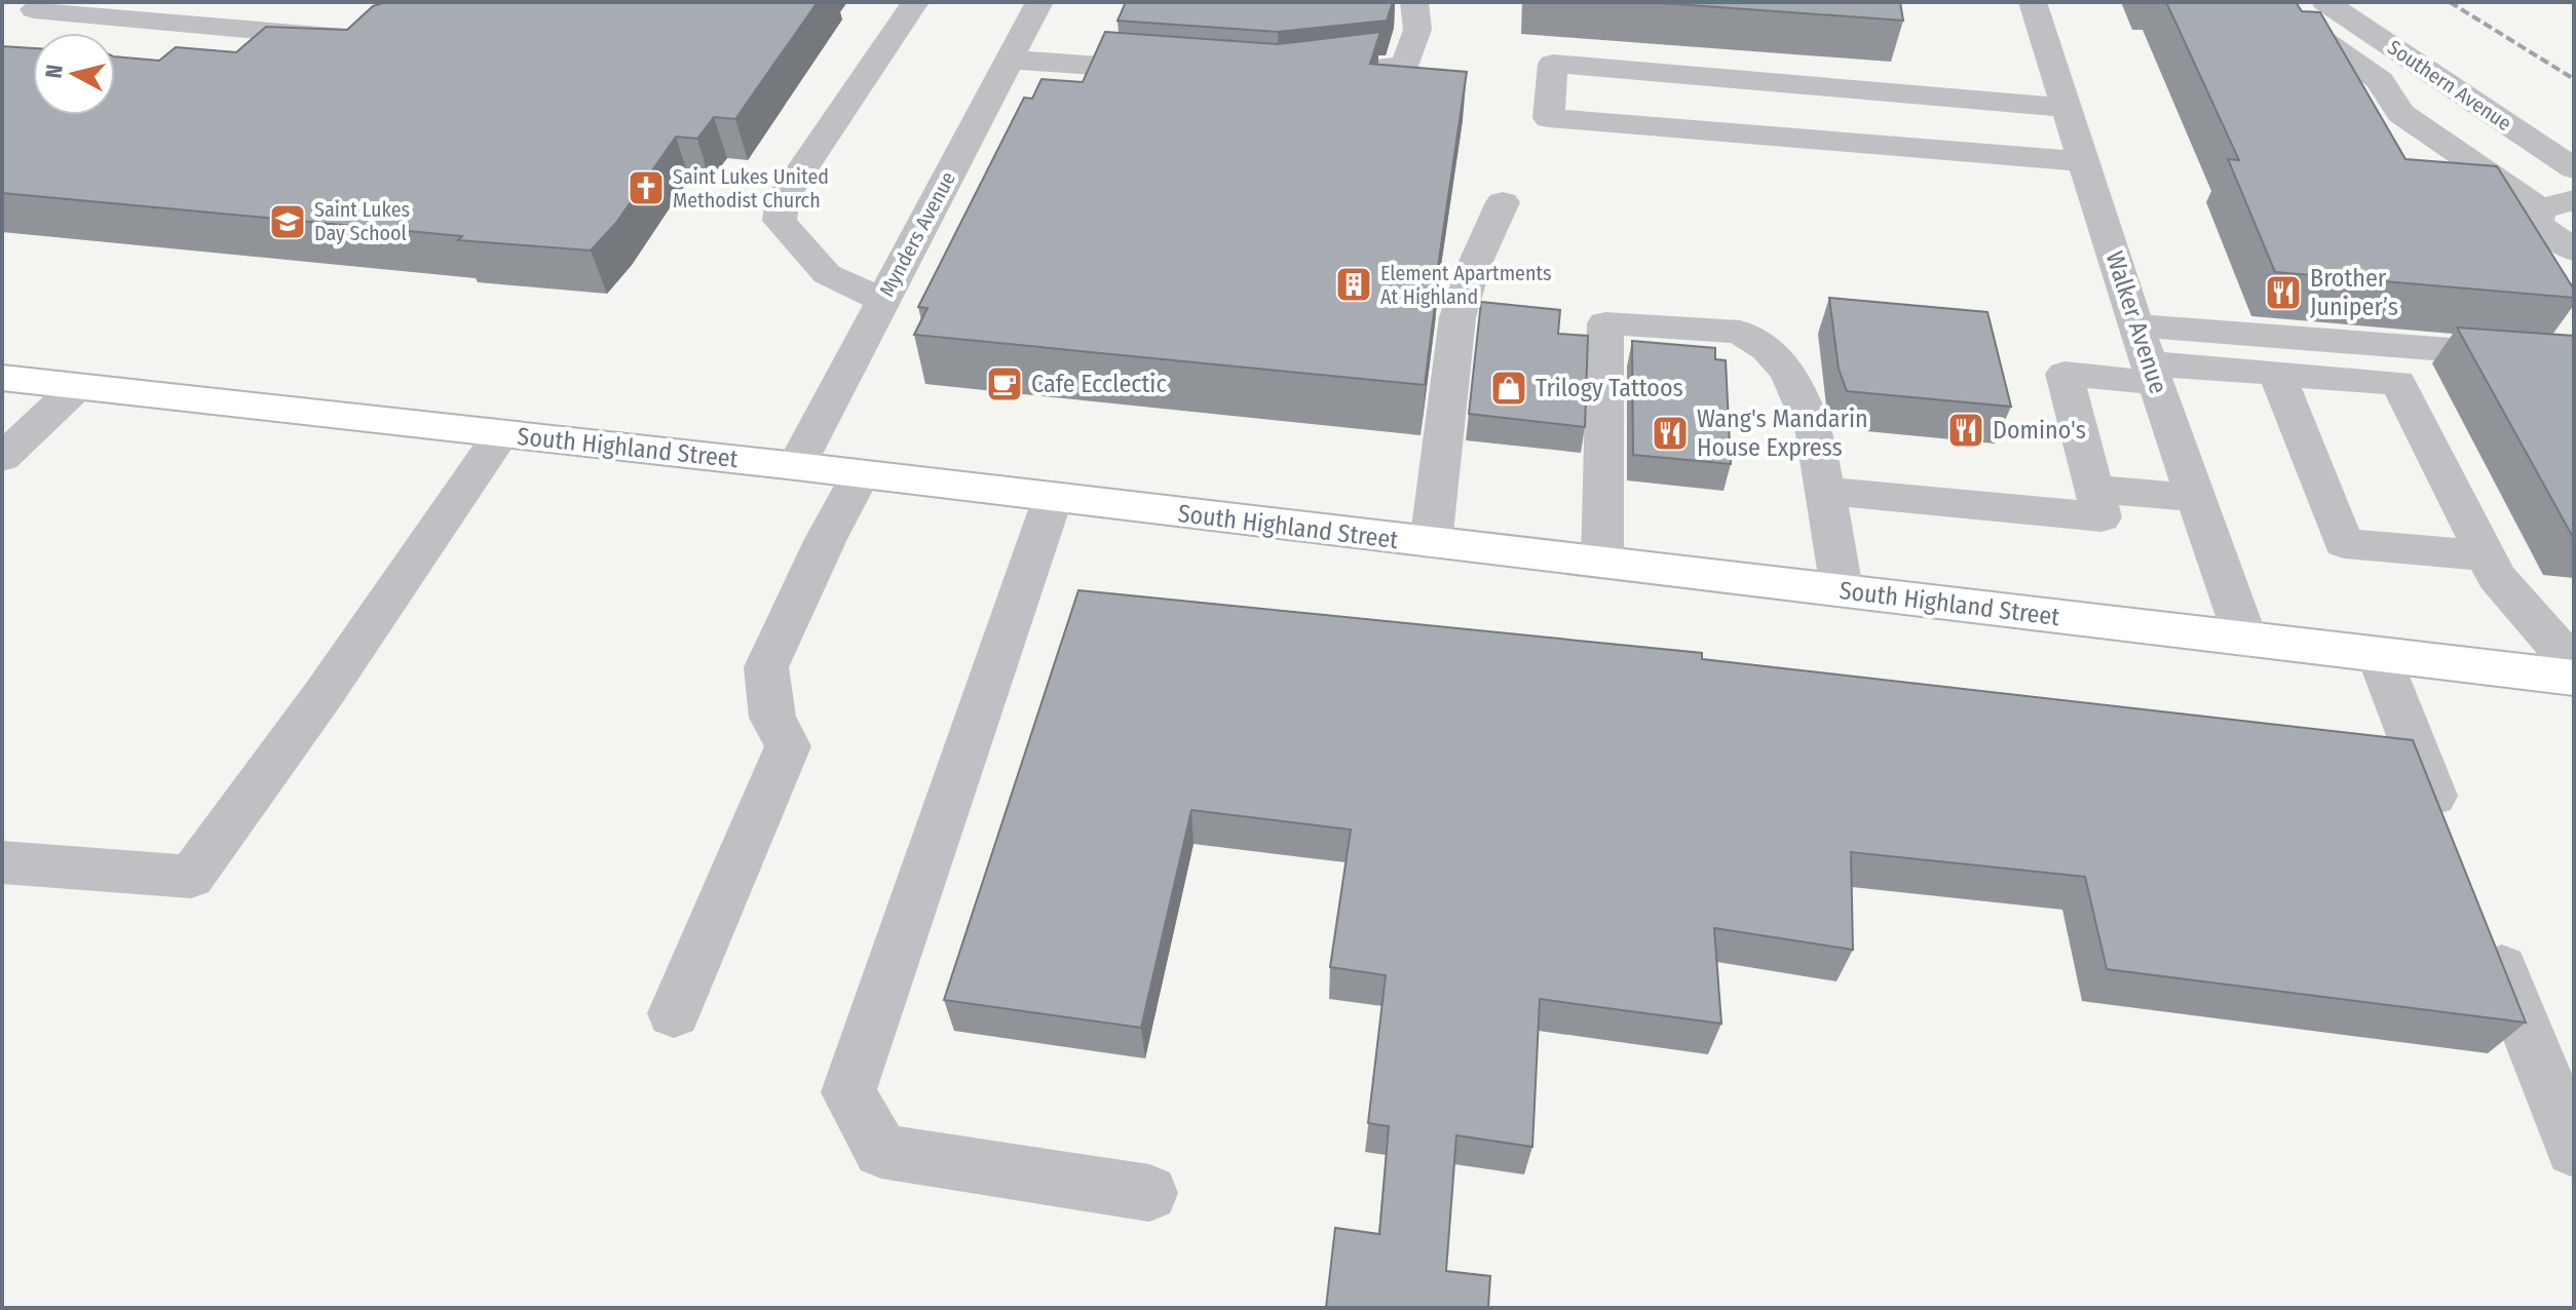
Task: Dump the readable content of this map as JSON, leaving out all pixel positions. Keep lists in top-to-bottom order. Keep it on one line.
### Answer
{"streets":{"main road":["South Highland Street"],"street":["Southern Avenue","Mynders Avenue","Walker Avenue"]},"crossings":[["Mynders Avenue","South Highland Street"],["Walker Avenue","South Highland Street"]],"places":{"church":["Saint Lukes United Methodist Church"],"school or university":["Saint Lukes Day School"],"building":["Element Apartments At Highland"],"restaurant":["Brother Juniper’s","Domino's","Wang's Mandarin House Express"],"cafe":["Cafe Ecclectic"],"shop":["Trilogy Tattoos"]},"north":"left"}
